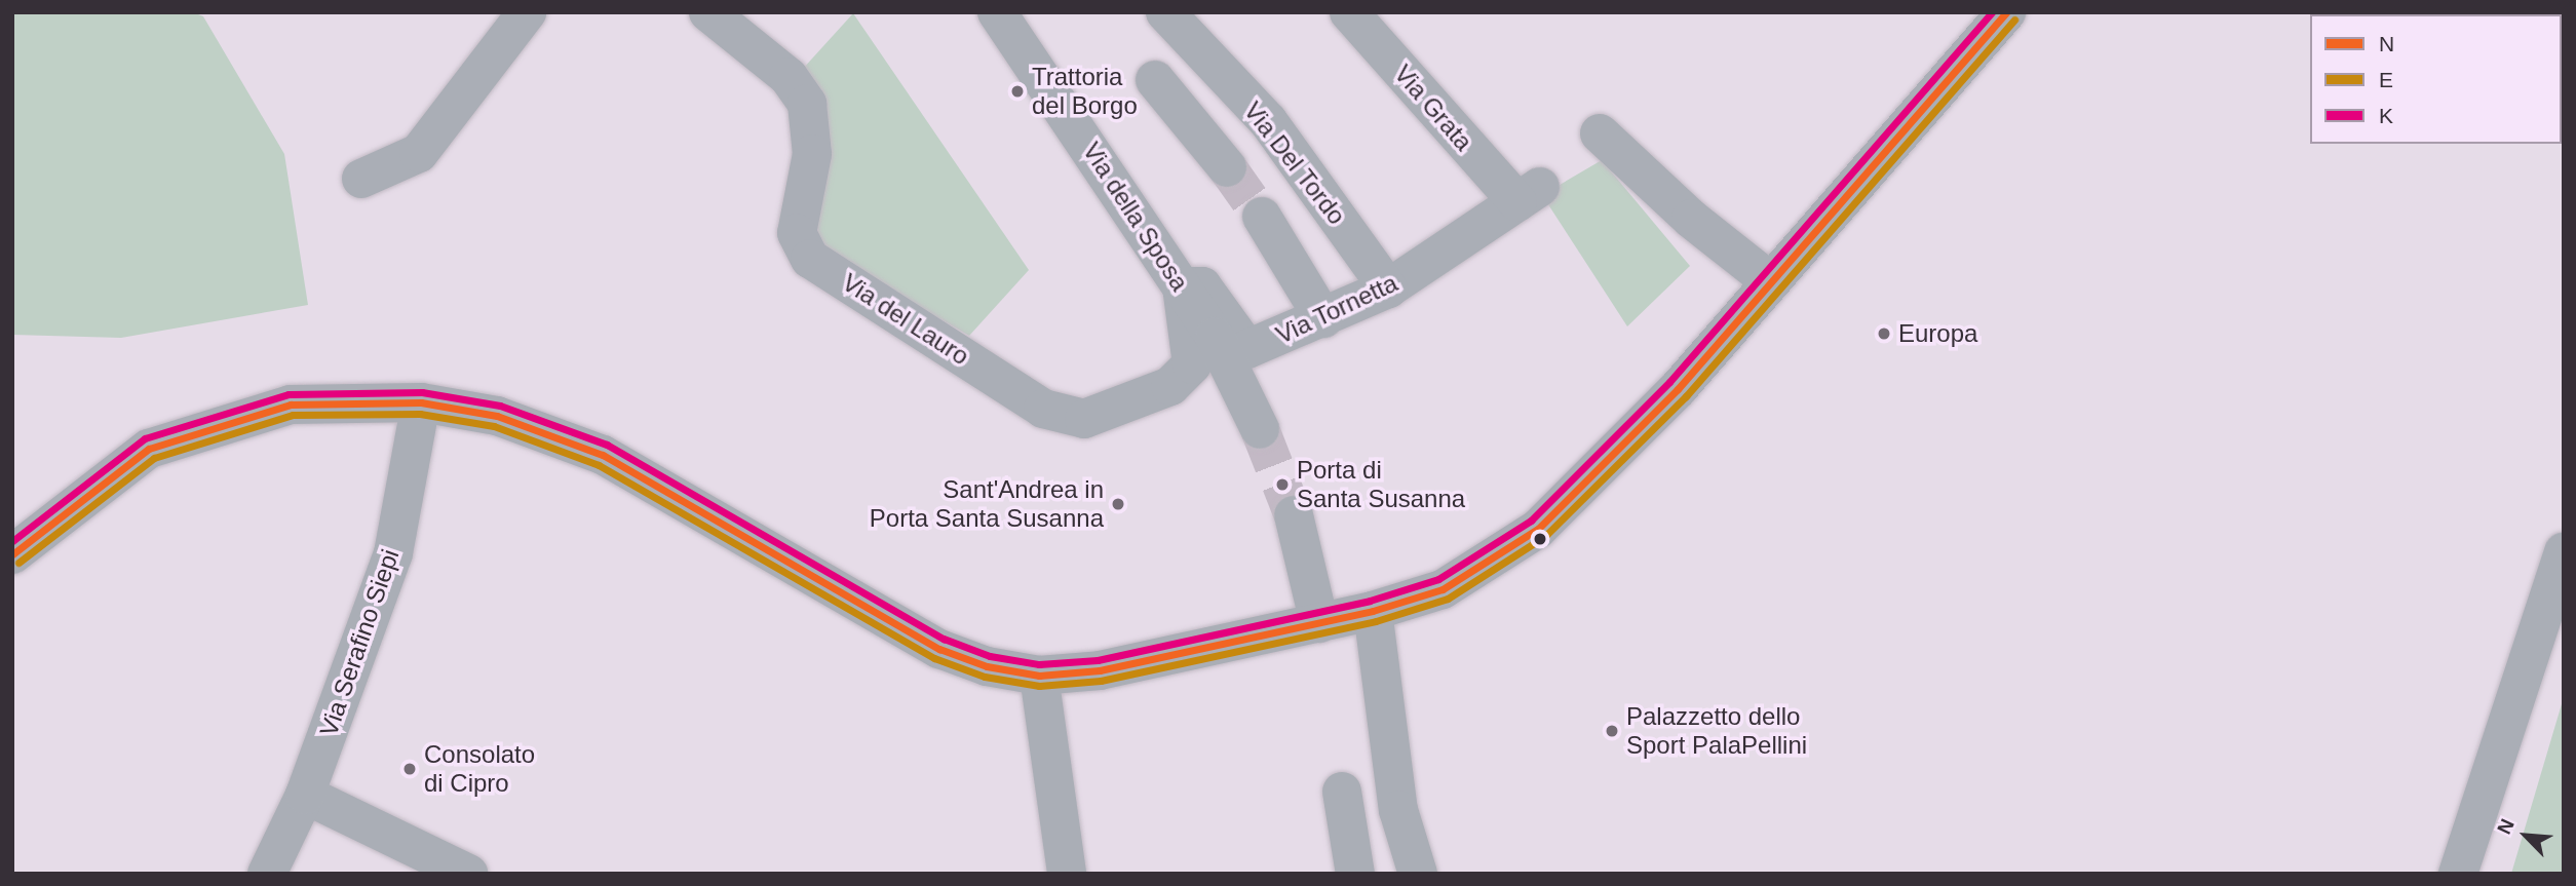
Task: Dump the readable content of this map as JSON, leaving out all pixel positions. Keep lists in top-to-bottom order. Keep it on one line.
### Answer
{"streets":{"street":["Via Grata","Via Del Tordo","Via della Sposa","Via Tornetta","Via del Lauro","Via Serafino Siepi"]},"crossings":[["Via Grata","Via Tornetta"],["Via Del Tordo","Via Tornetta"],["Via della Sposa","Via Tornetta"],["Via della Sposa","Via del Lauro"],["Via Tornetta","Via del Lauro"]],"places":["Trattoria del Borgo","Europa","Porta di Santa Susanna","Sant'Andrea in Porta Santa Susanna","Palazzetto dello Sport PalaPellini","Consolato di Cipro"],"lines":["transit line N","transit line K","transit line E"],"legend":["N","E","K"],"north":"top left"}
